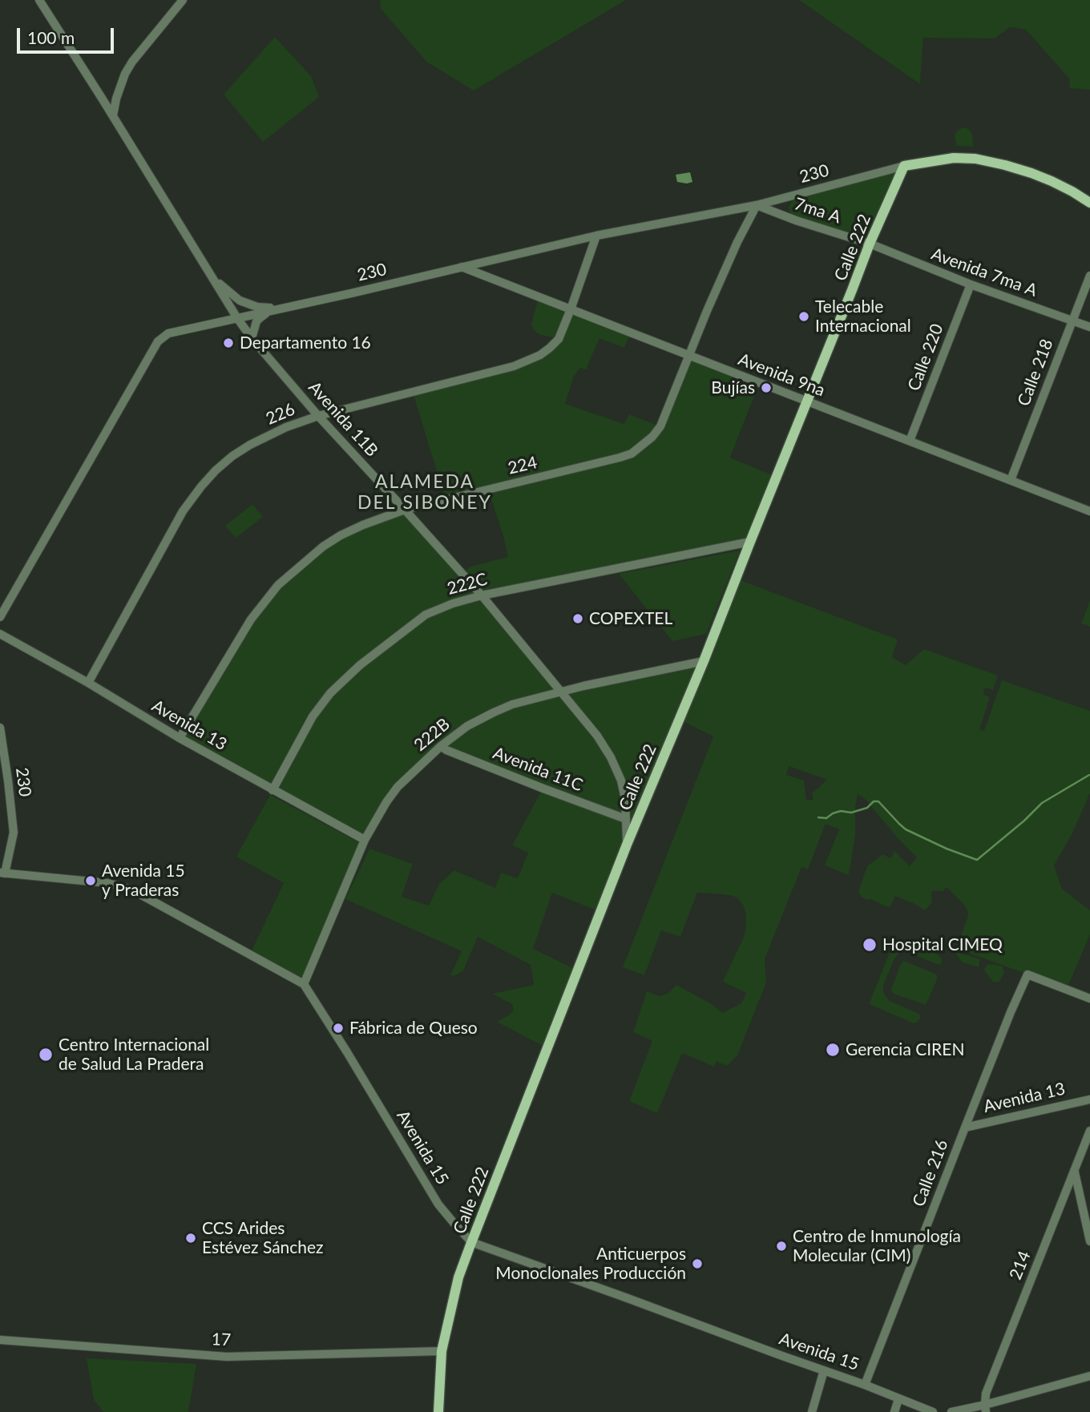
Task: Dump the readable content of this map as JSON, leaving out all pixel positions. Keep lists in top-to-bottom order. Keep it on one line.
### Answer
{"streets":{"main road":["Calle 222"],"street":["230","7ma A","Avenida 7ma A","Calle 220","Calle 218","Avenida 9na","226","Avenida 11B","224","222C","Avenida 13","222B","Avenida 11C","Avenida 15","Calle 216","214","17"]},"crossings":[["230","7ma A"],["230","Calle 222"],["230","Avenida 9na"],["230","226"],["230","Avenida 11B"],["230","224"],["230","Avenida 15"],["7ma A","Calle 222"],["7ma A","Avenida 7ma A"],["7ma A","224"],["Calle 222","Avenida 7ma A"],["Calle 222","Avenida 9na"],["Calle 222","Avenida 11B"],["Calle 222","222C"],["Calle 222","222B"],["Calle 222","Avenida 15"],["Calle 222","17"],["Avenida 7ma A","Calle 220"],["Avenida 7ma A","Calle 218"],["Calle 220","Avenida 9na"],["Calle 218","Avenida 9na"],["Avenida 9na","226"],["Avenida 9na","224"],["226","Avenida 11B"],["226","Avenida 13"],["Avenida 11B","224"],["Avenida 11B","222C"],["Avenida 11B","222B"],["Avenida 11B","Avenida 11C"],["224","Avenida 13"],["222C","Avenida 13"],["Avenida 13","222B"],["Avenida 13","Calle 216"],["222B","Avenida 11C"],["222B","Avenida 15"],["Avenida 15","Calle 216"]],"districts":["ALAMEDA DEL SIBONEY"],"places":["Telecable Internacional","Departamento 16","Bujías","COPEXTEL","Avenida 15 y Praderas","Hospital CIMEQ","Fábrica de Queso","Gerencia CIREN","Centro Internacional de Salud La Pradera","CCS Arides Estévez Sánchez","Centro de Inmunología Molecular (CIM)","Anticuerpos Monoclonales Producción"],"scale_bar":"100 m"}
